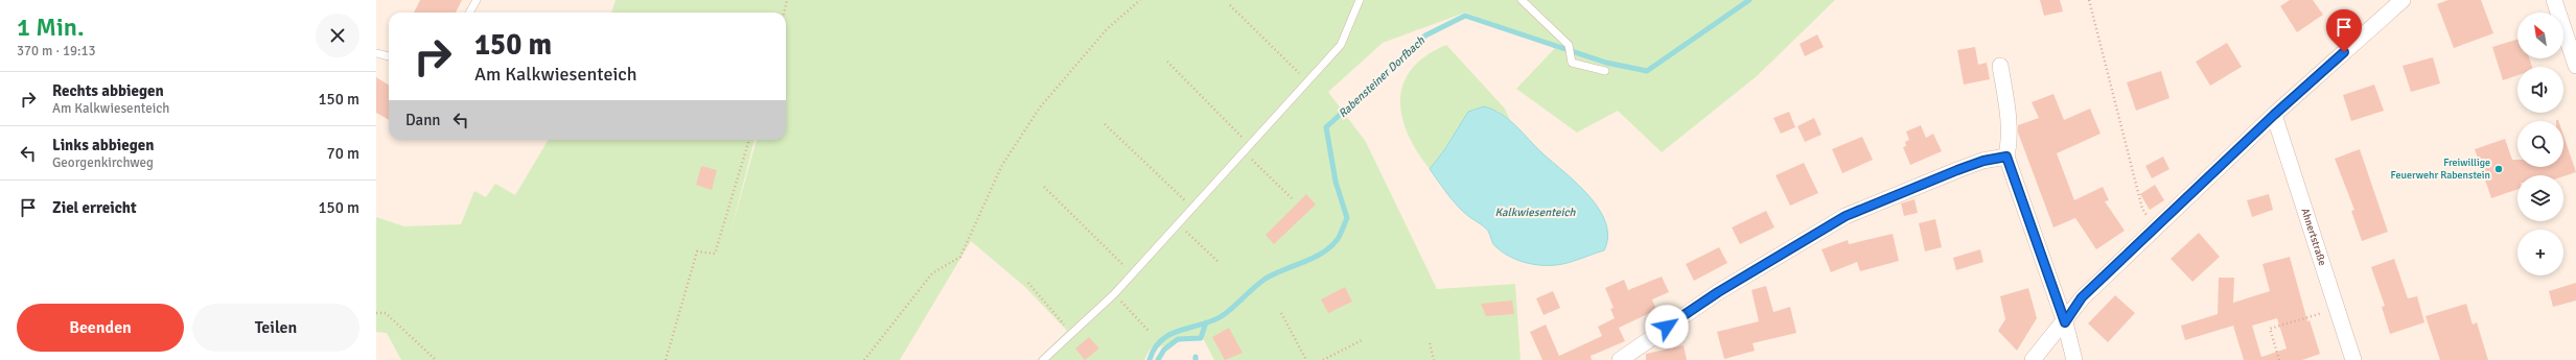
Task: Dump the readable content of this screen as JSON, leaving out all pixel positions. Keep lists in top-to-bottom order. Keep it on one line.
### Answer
{"streets":{"street":["Ahnertstraße"]},"water":["Rabensteiner Dorfbach","Kalkwiesenteich"],"places":["Freiwillige Feuerwehr Rabenstein"],"north":"top left","page":{"heading":["1 Min.","370 m · 19:13"],"map_buttons":"+","turn":["150 m","Am Kalkwiesenteich"],"list":[{"name":"Rechts abbiegen","note":"Am Kalkwiesenteich","value":"150 m"},{"name":"Links abbiegen","note":"Georgenkirchweg","value":"70 m"},{"name":"Ziel erreicht","value":"150 m"}],"then":"Dann","buttons":["Beenden","Teilen"]}}
